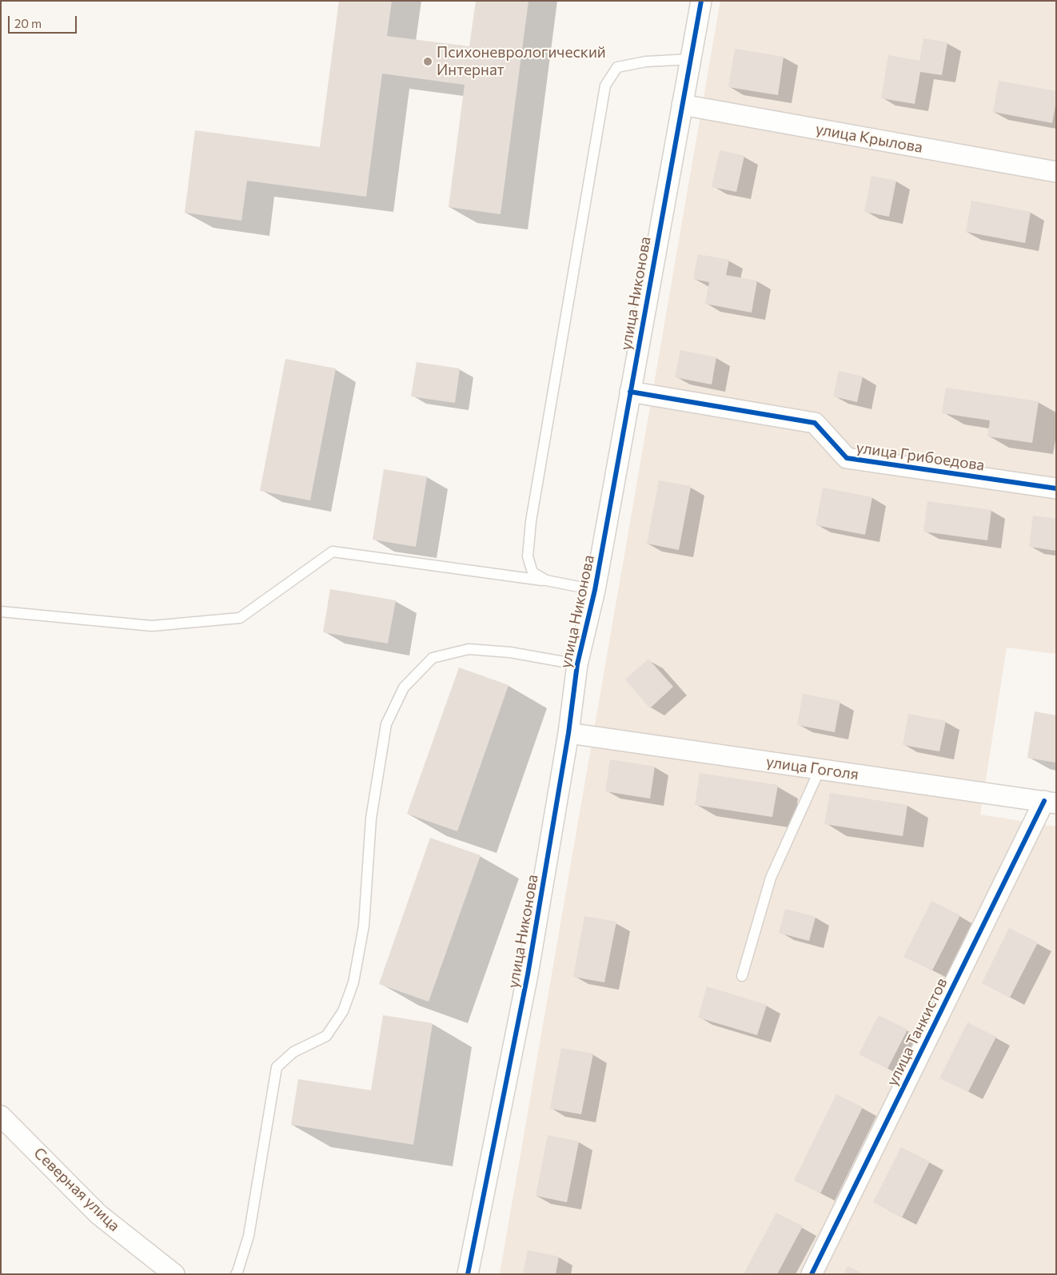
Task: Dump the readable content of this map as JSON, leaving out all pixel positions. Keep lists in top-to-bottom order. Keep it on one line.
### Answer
{"streets":{"street":["улица Крылова","улица Никонова","улица Грибоедова","улица Гоголя","улица Танкистов","Северная улица"]},"crossings":[["улица Крылова","улица Никонова"],["улица Никонова","улица Грибоедова"],["улица Никонова","улица Гоголя"],["улица Гоголя","улица Танкистов"]],"places":["Психоневрологический Интернат"],"scale_bar":"20 m"}
